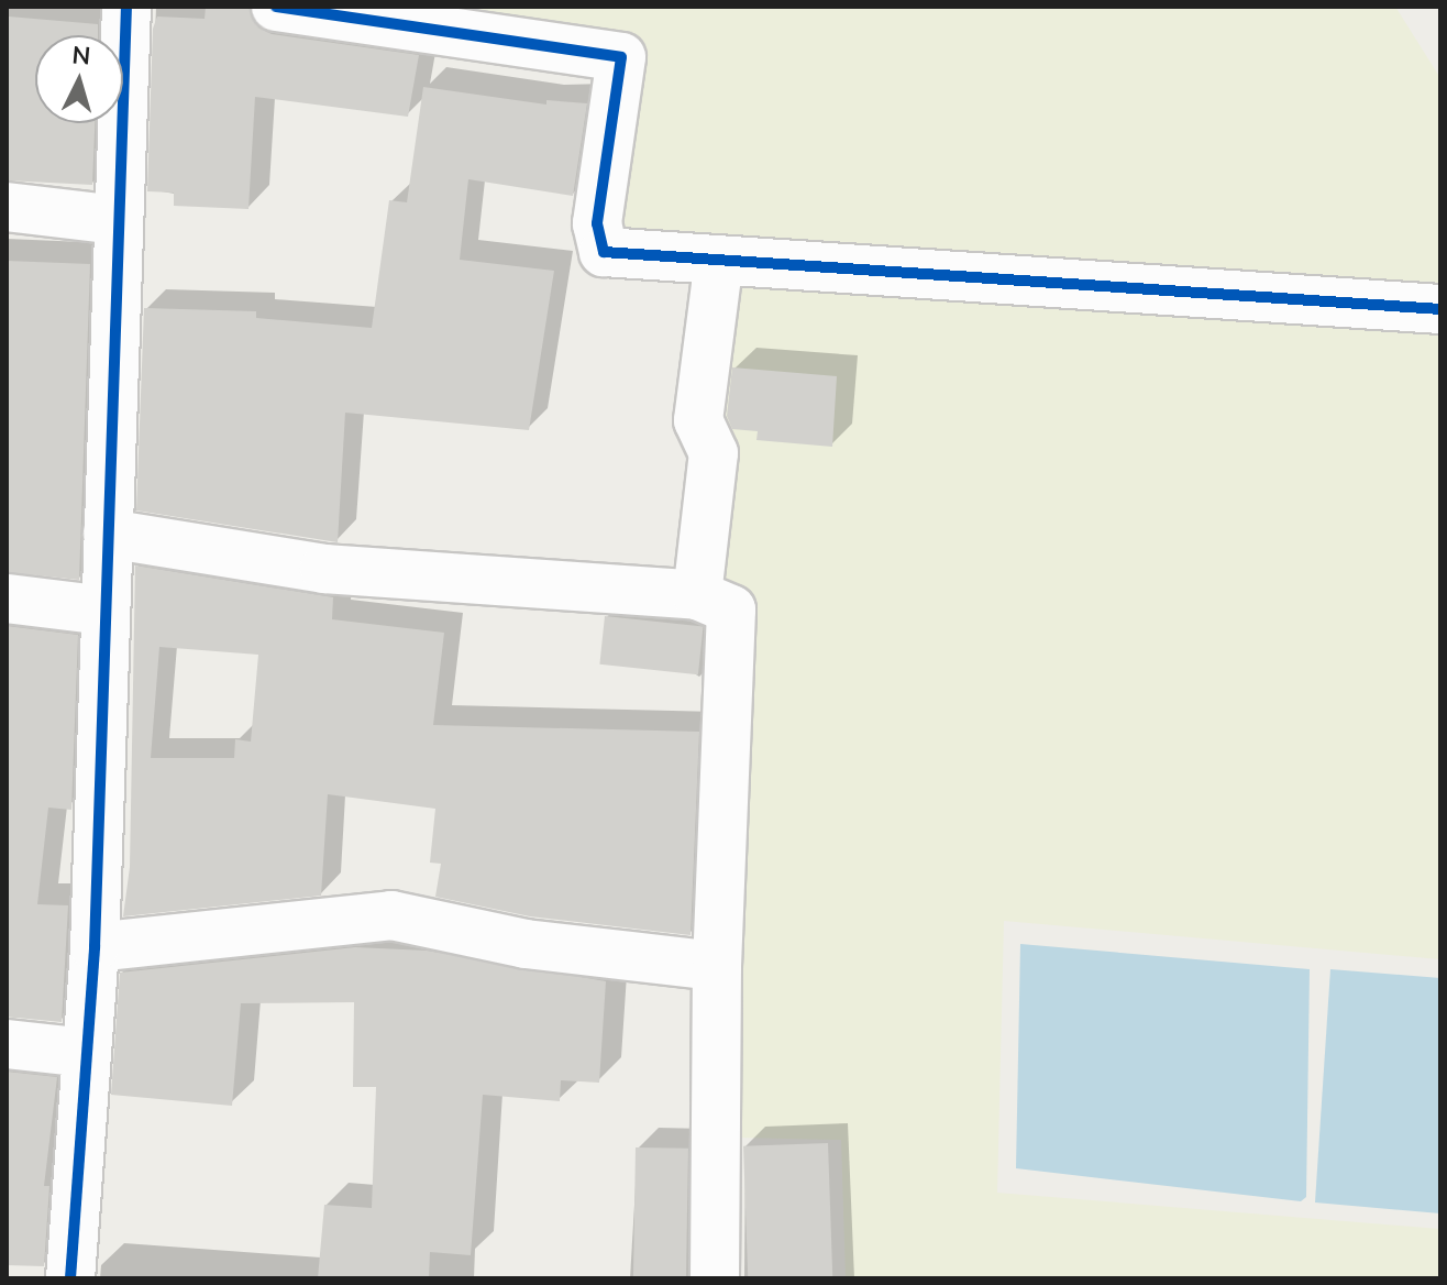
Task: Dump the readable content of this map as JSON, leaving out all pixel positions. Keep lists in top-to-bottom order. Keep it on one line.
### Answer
{"north":"top"}
